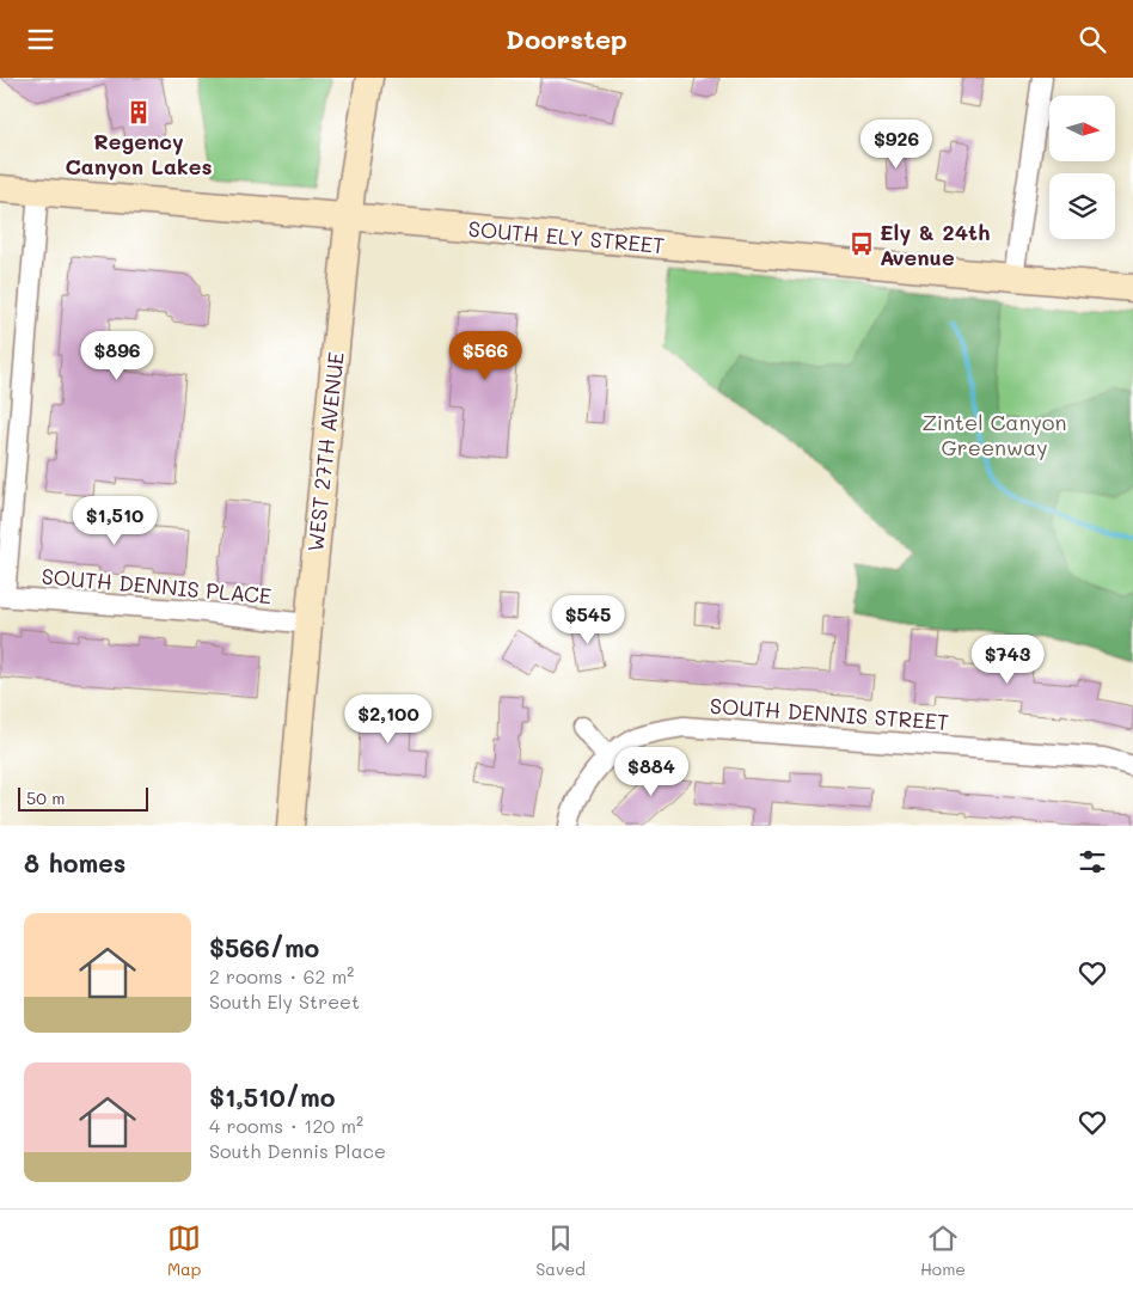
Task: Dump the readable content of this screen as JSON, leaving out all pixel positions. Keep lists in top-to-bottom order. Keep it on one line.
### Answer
{"streets":{"street":["SOUTH ELY STREET","WEST 27TH AVENUE","SOUTH DENNIS PLACE","SOUTH DENNIS STREET"]},"crossings":[["SOUTH ELY STREET","WEST 27TH AVENUE"],["WEST 27TH AVENUE","SOUTH DENNIS PLACE"]],"parks":["Zintel Canyon Greenway"],"places":{"building":["Regency Canyon Lakes"],"bus stop":["Ely & 24th Avenue"]},"scale_bar":"50 m","north":"right","page":{"header":"Doorstep","price":["$926","$896","$566","$1,510","$545","$743","$2,100","$884"],"scale":"50 m","heading":"8 homes","list":[{"name":"$566/mo","note":"2 rooms · 62 m² · South Ely Street"},{"name":"$1,510/mo","note":"4 rooms · 120 m² · South Dennis Place"}],"tabs":["Map","Saved","Home"]}}
